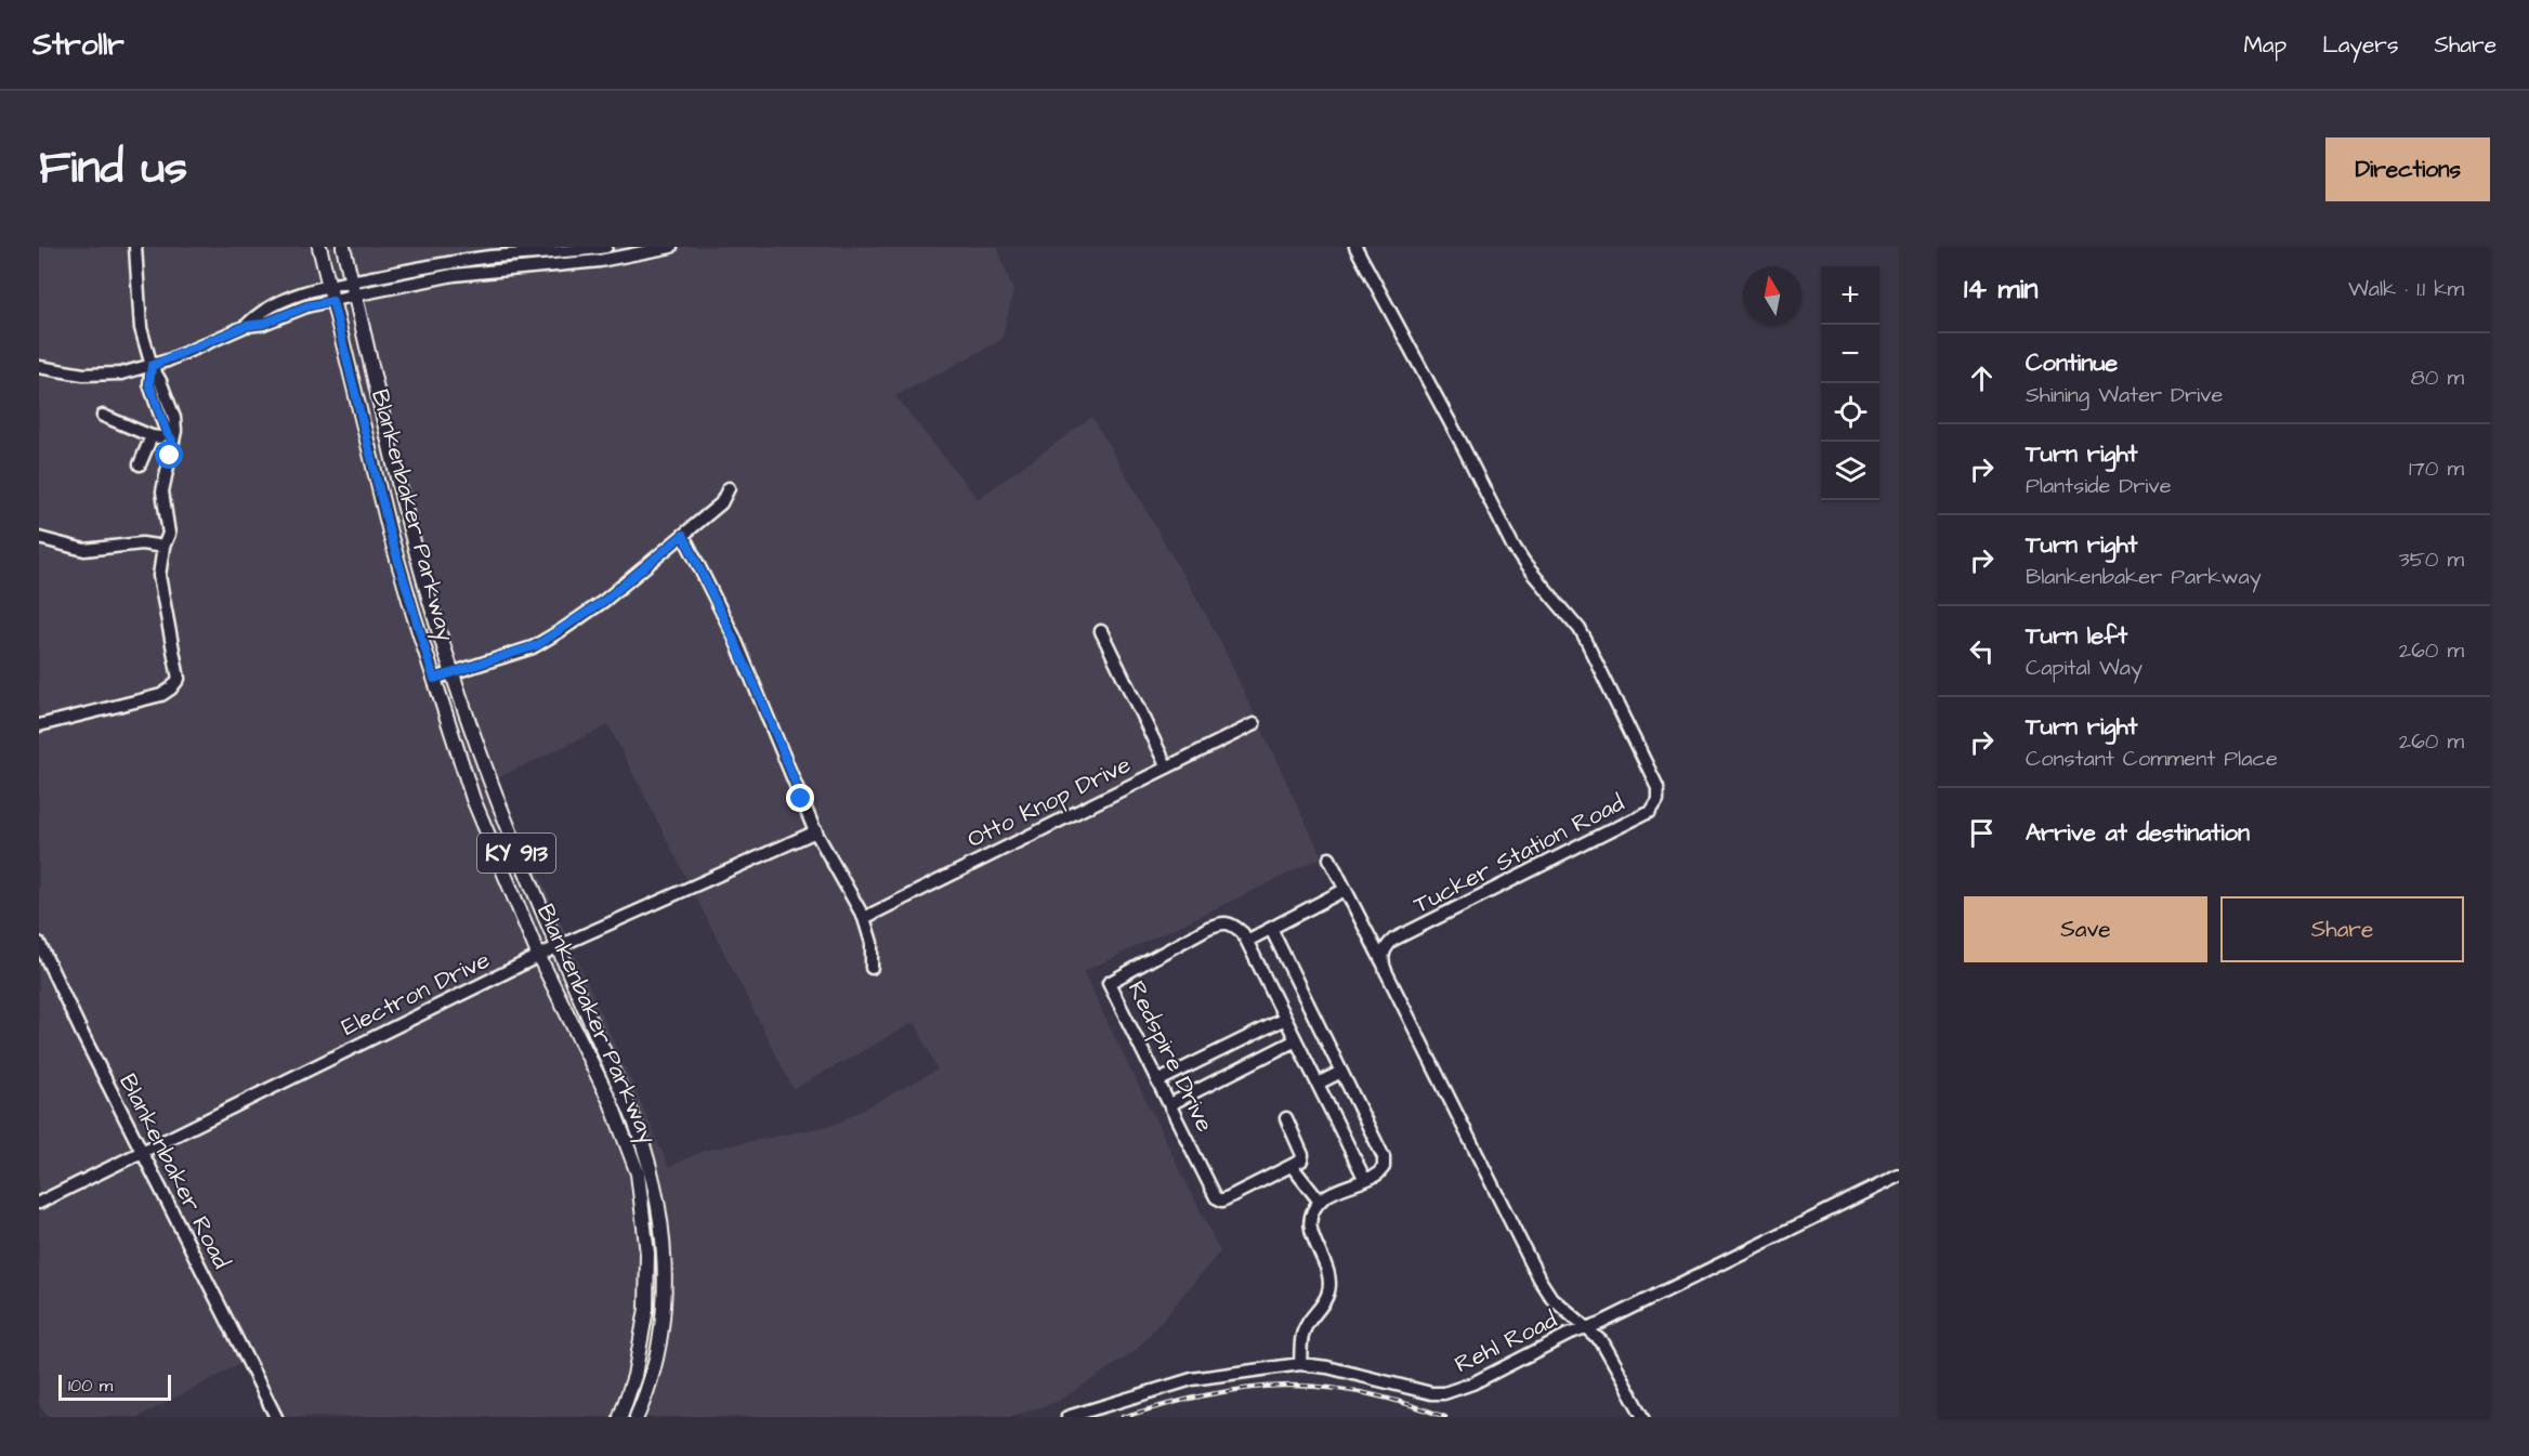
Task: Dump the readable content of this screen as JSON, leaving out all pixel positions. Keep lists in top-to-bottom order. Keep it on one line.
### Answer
{"streets":{"main road":["Blankenbaker Parkway","KY 913"],"street":["Otto Knop Drive","Tucker Station Road","Electron Drive","Redspire Drive","Blankenbaker Road","Rehl Road"]},"crossings":[["Blankenbaker Parkway","Electron Drive"],["Electron Drive","Blankenbaker Road"]],"scale_bar":"100 m","north":"top","page":{"header":"Strollr","nav":["Map","Layers","Share"],"title":"Find us","buttons":["Directions",["Save","Share"]],"heading":["14 min","Walk · 1.1 km"],"map_buttons":["+","−"],"list":[["Continue","Shining Water Drive","80 m"],["Turn right","Plantside Drive","170 m"],["Turn right","Blankenbaker Parkway","350 m"],["Turn left","Capital Way","260 m"],["Turn right","Constant Comment Place","260 m"],"Arrive at destination"],"scale":"100 m"}}
